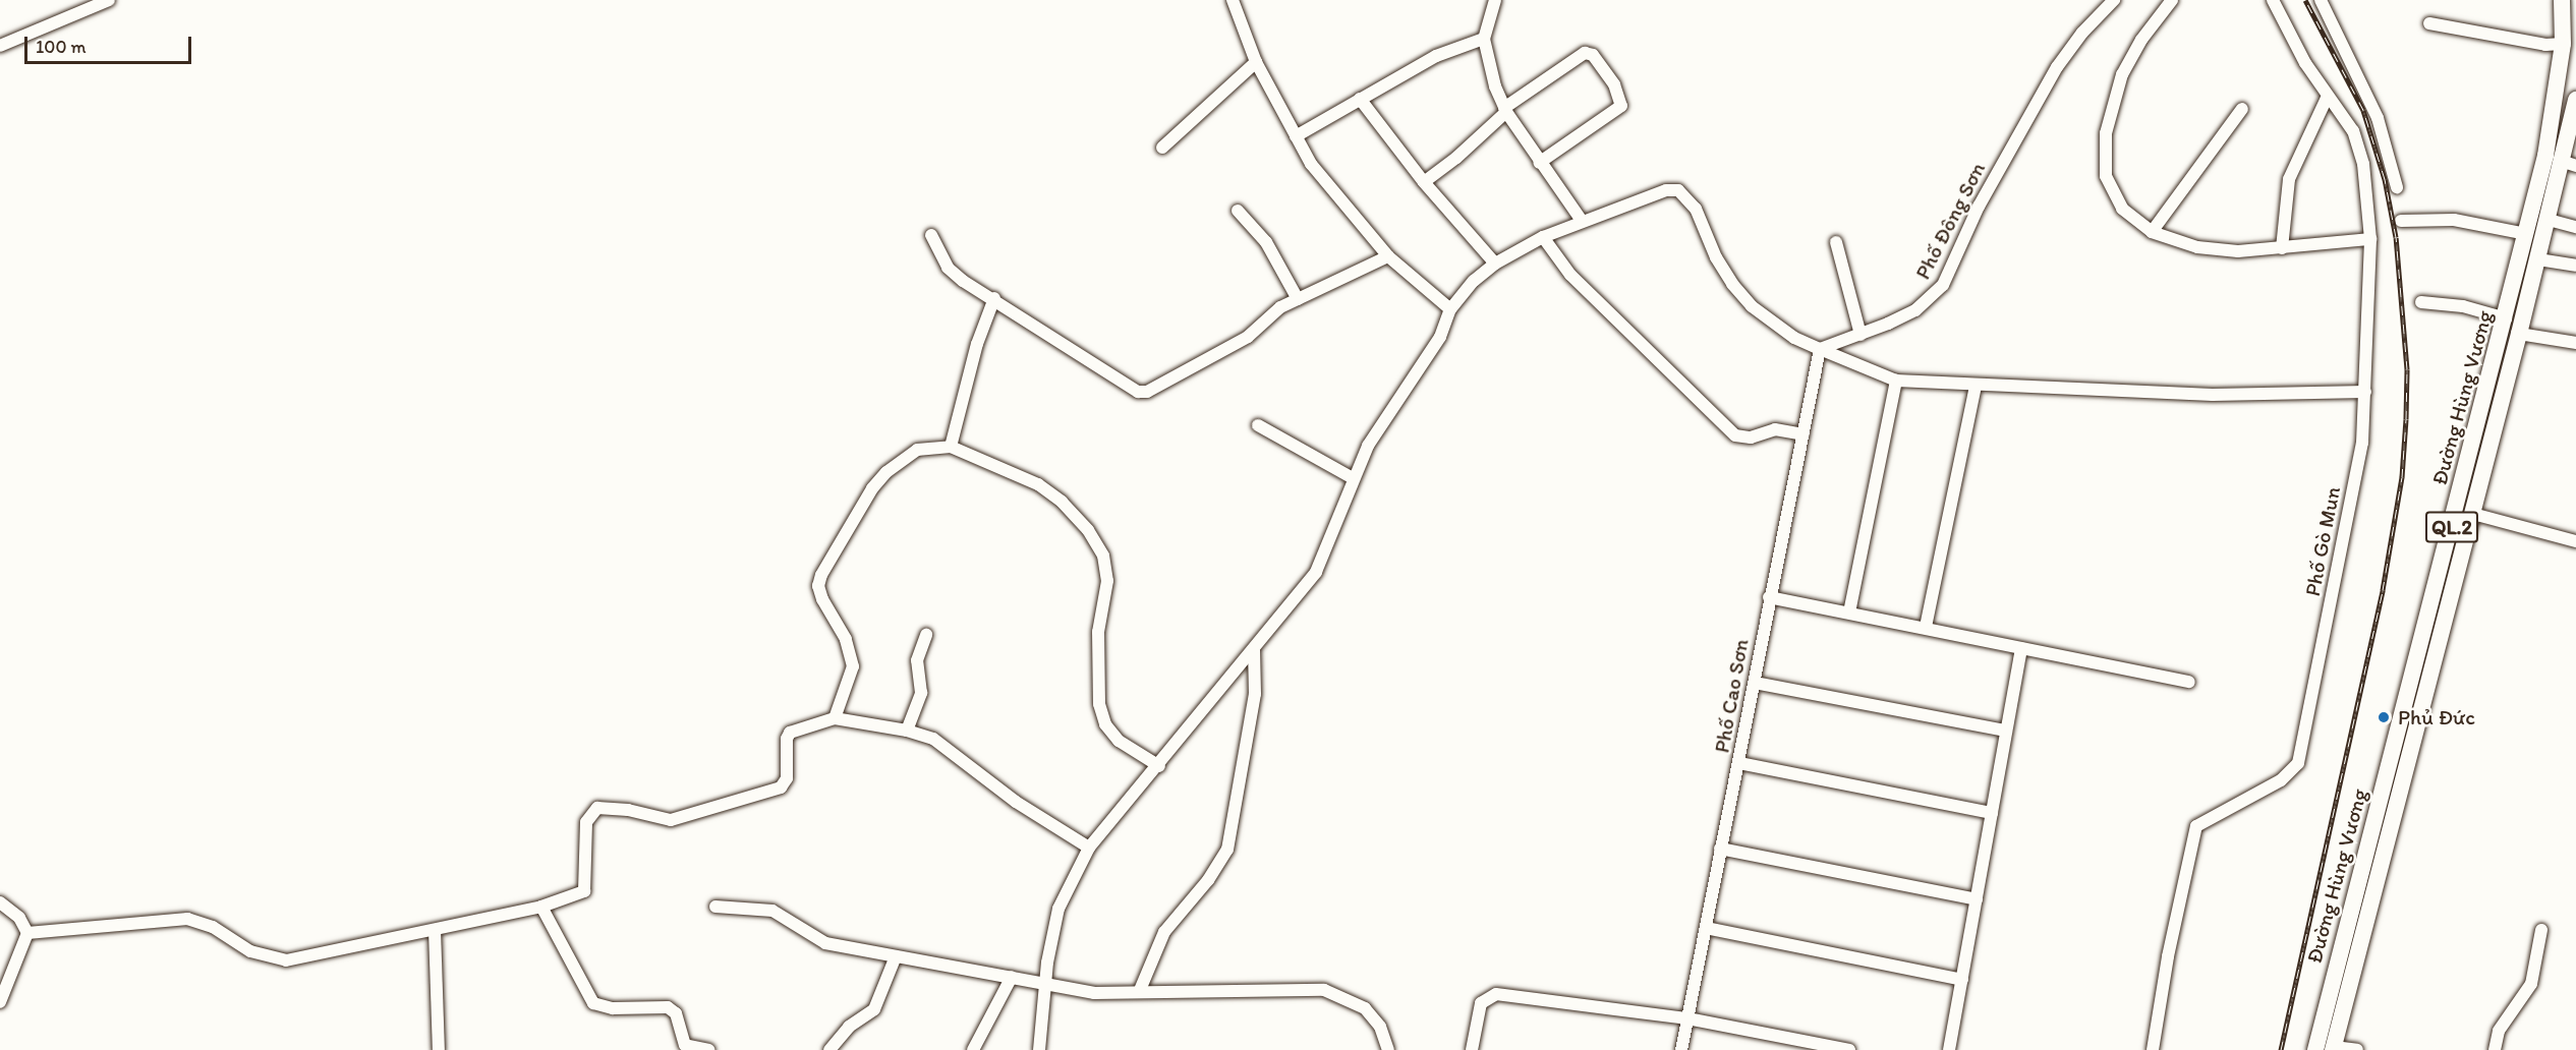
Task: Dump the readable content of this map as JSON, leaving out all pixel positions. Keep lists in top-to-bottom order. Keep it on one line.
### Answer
{"streets":{"highway":["Đường Hùng Vương","QL.2"],"street":["Phố Đông Sơn","Phố Gò Mun","Phố Cao Sơn"]},"crossings":[["Phố Đông Sơn","Phố Cao Sơn"]],"places":["Phủ Đức"],"scale_bar":"100 m"}
